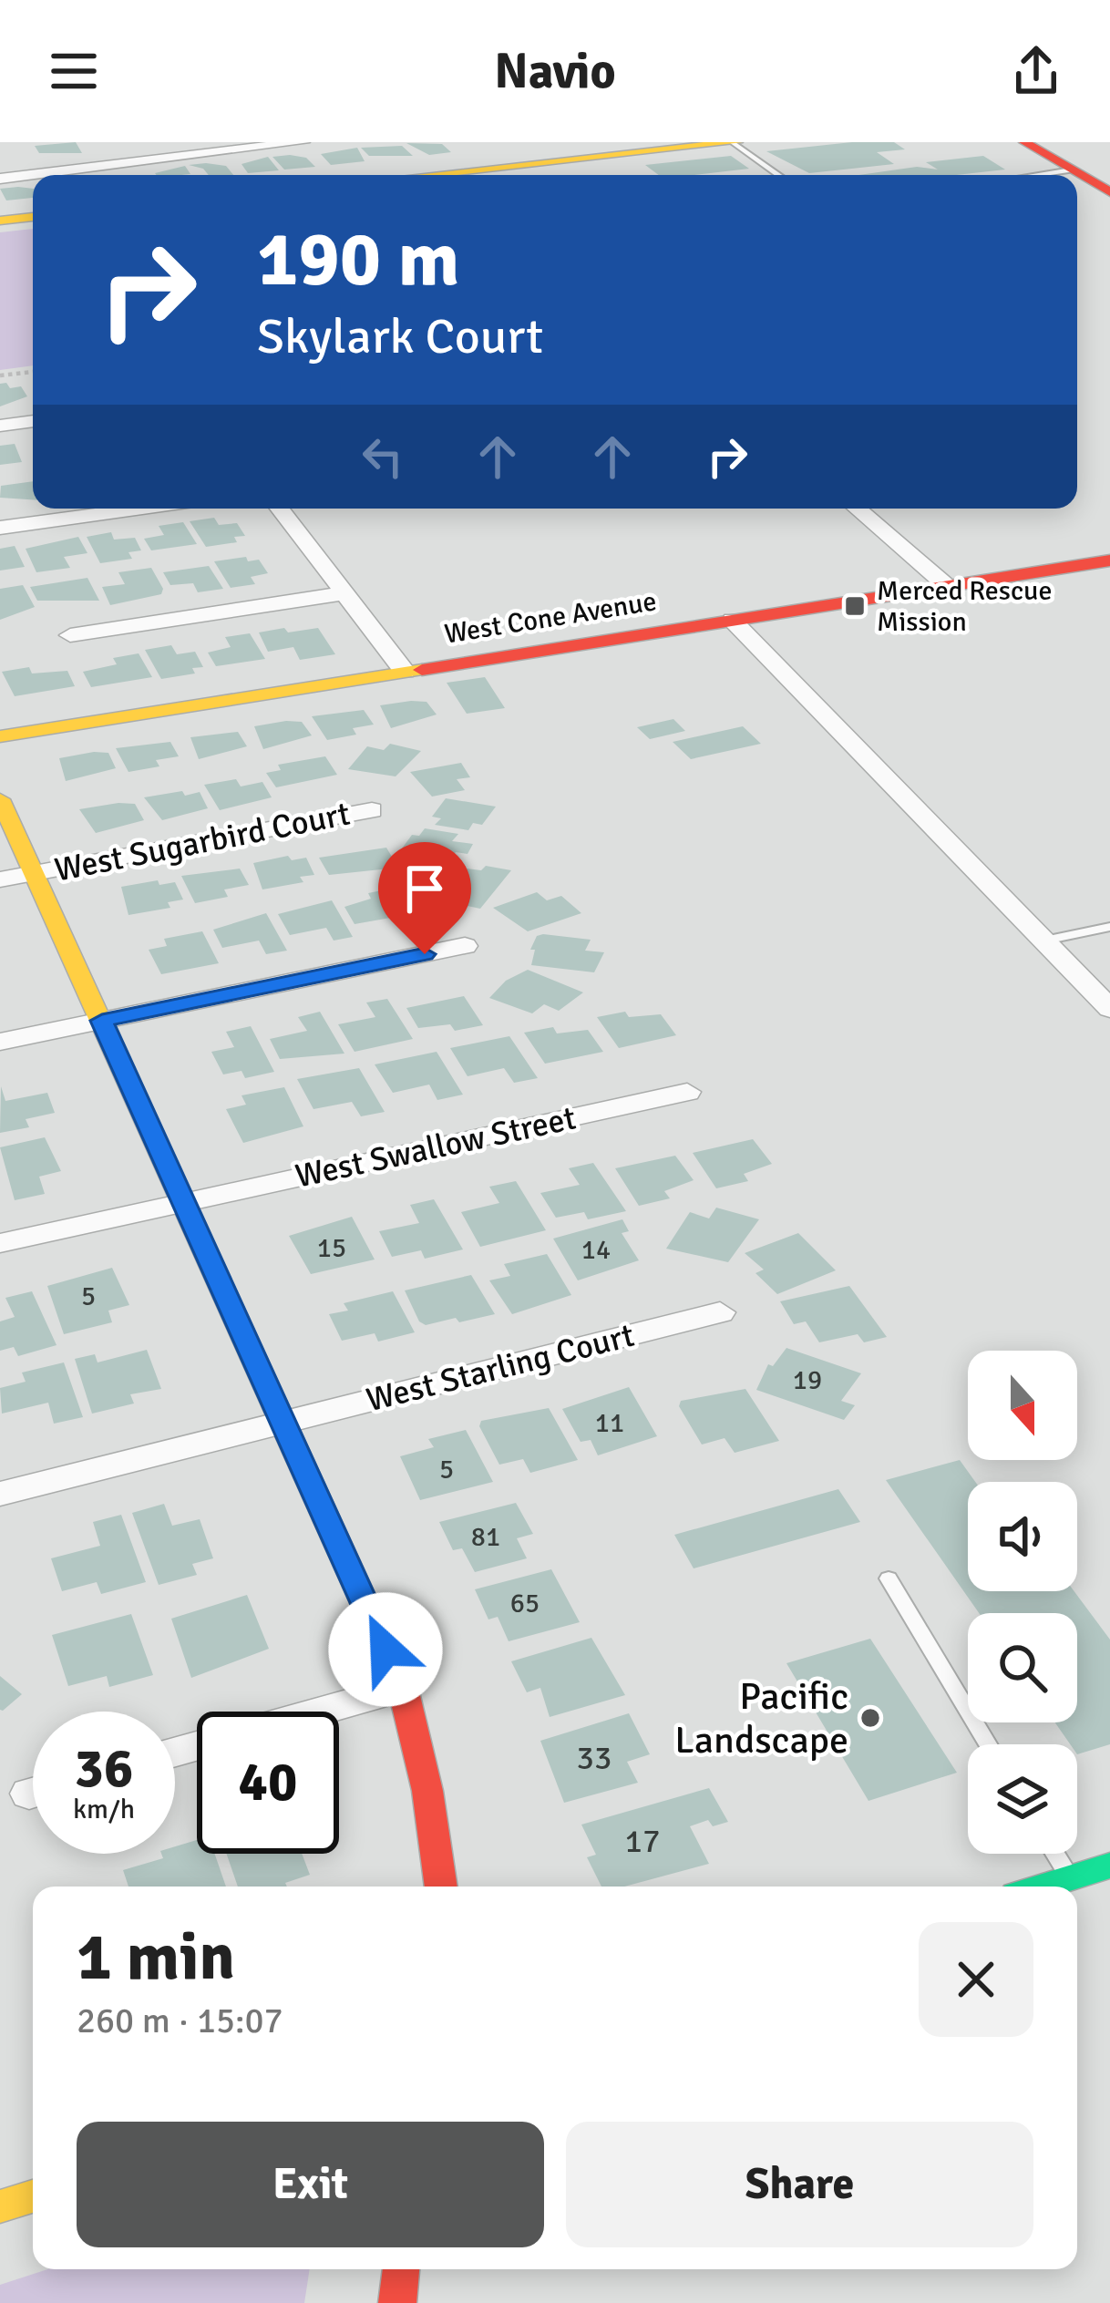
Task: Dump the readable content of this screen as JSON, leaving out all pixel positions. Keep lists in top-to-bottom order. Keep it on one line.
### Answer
{"streets":{"main road":["West Cone Avenue"],"street":["West Sugarbird Court","West Swallow Street","West Starling Court"]},"places":{"transit":["Merced Rescue Mission"],"other":["Pacific Landscape"]},"house_numbers":["15","14","5","19","11","5","81","65","33","17"],"north":"bottom","page":{"header":"Navio","turn":["190 m","Skylark Court"],"speed":"36 km/h","limit":"40","heading":["1 min","260 m · 15:07"],"buttons":["Exit","Share"]}}
